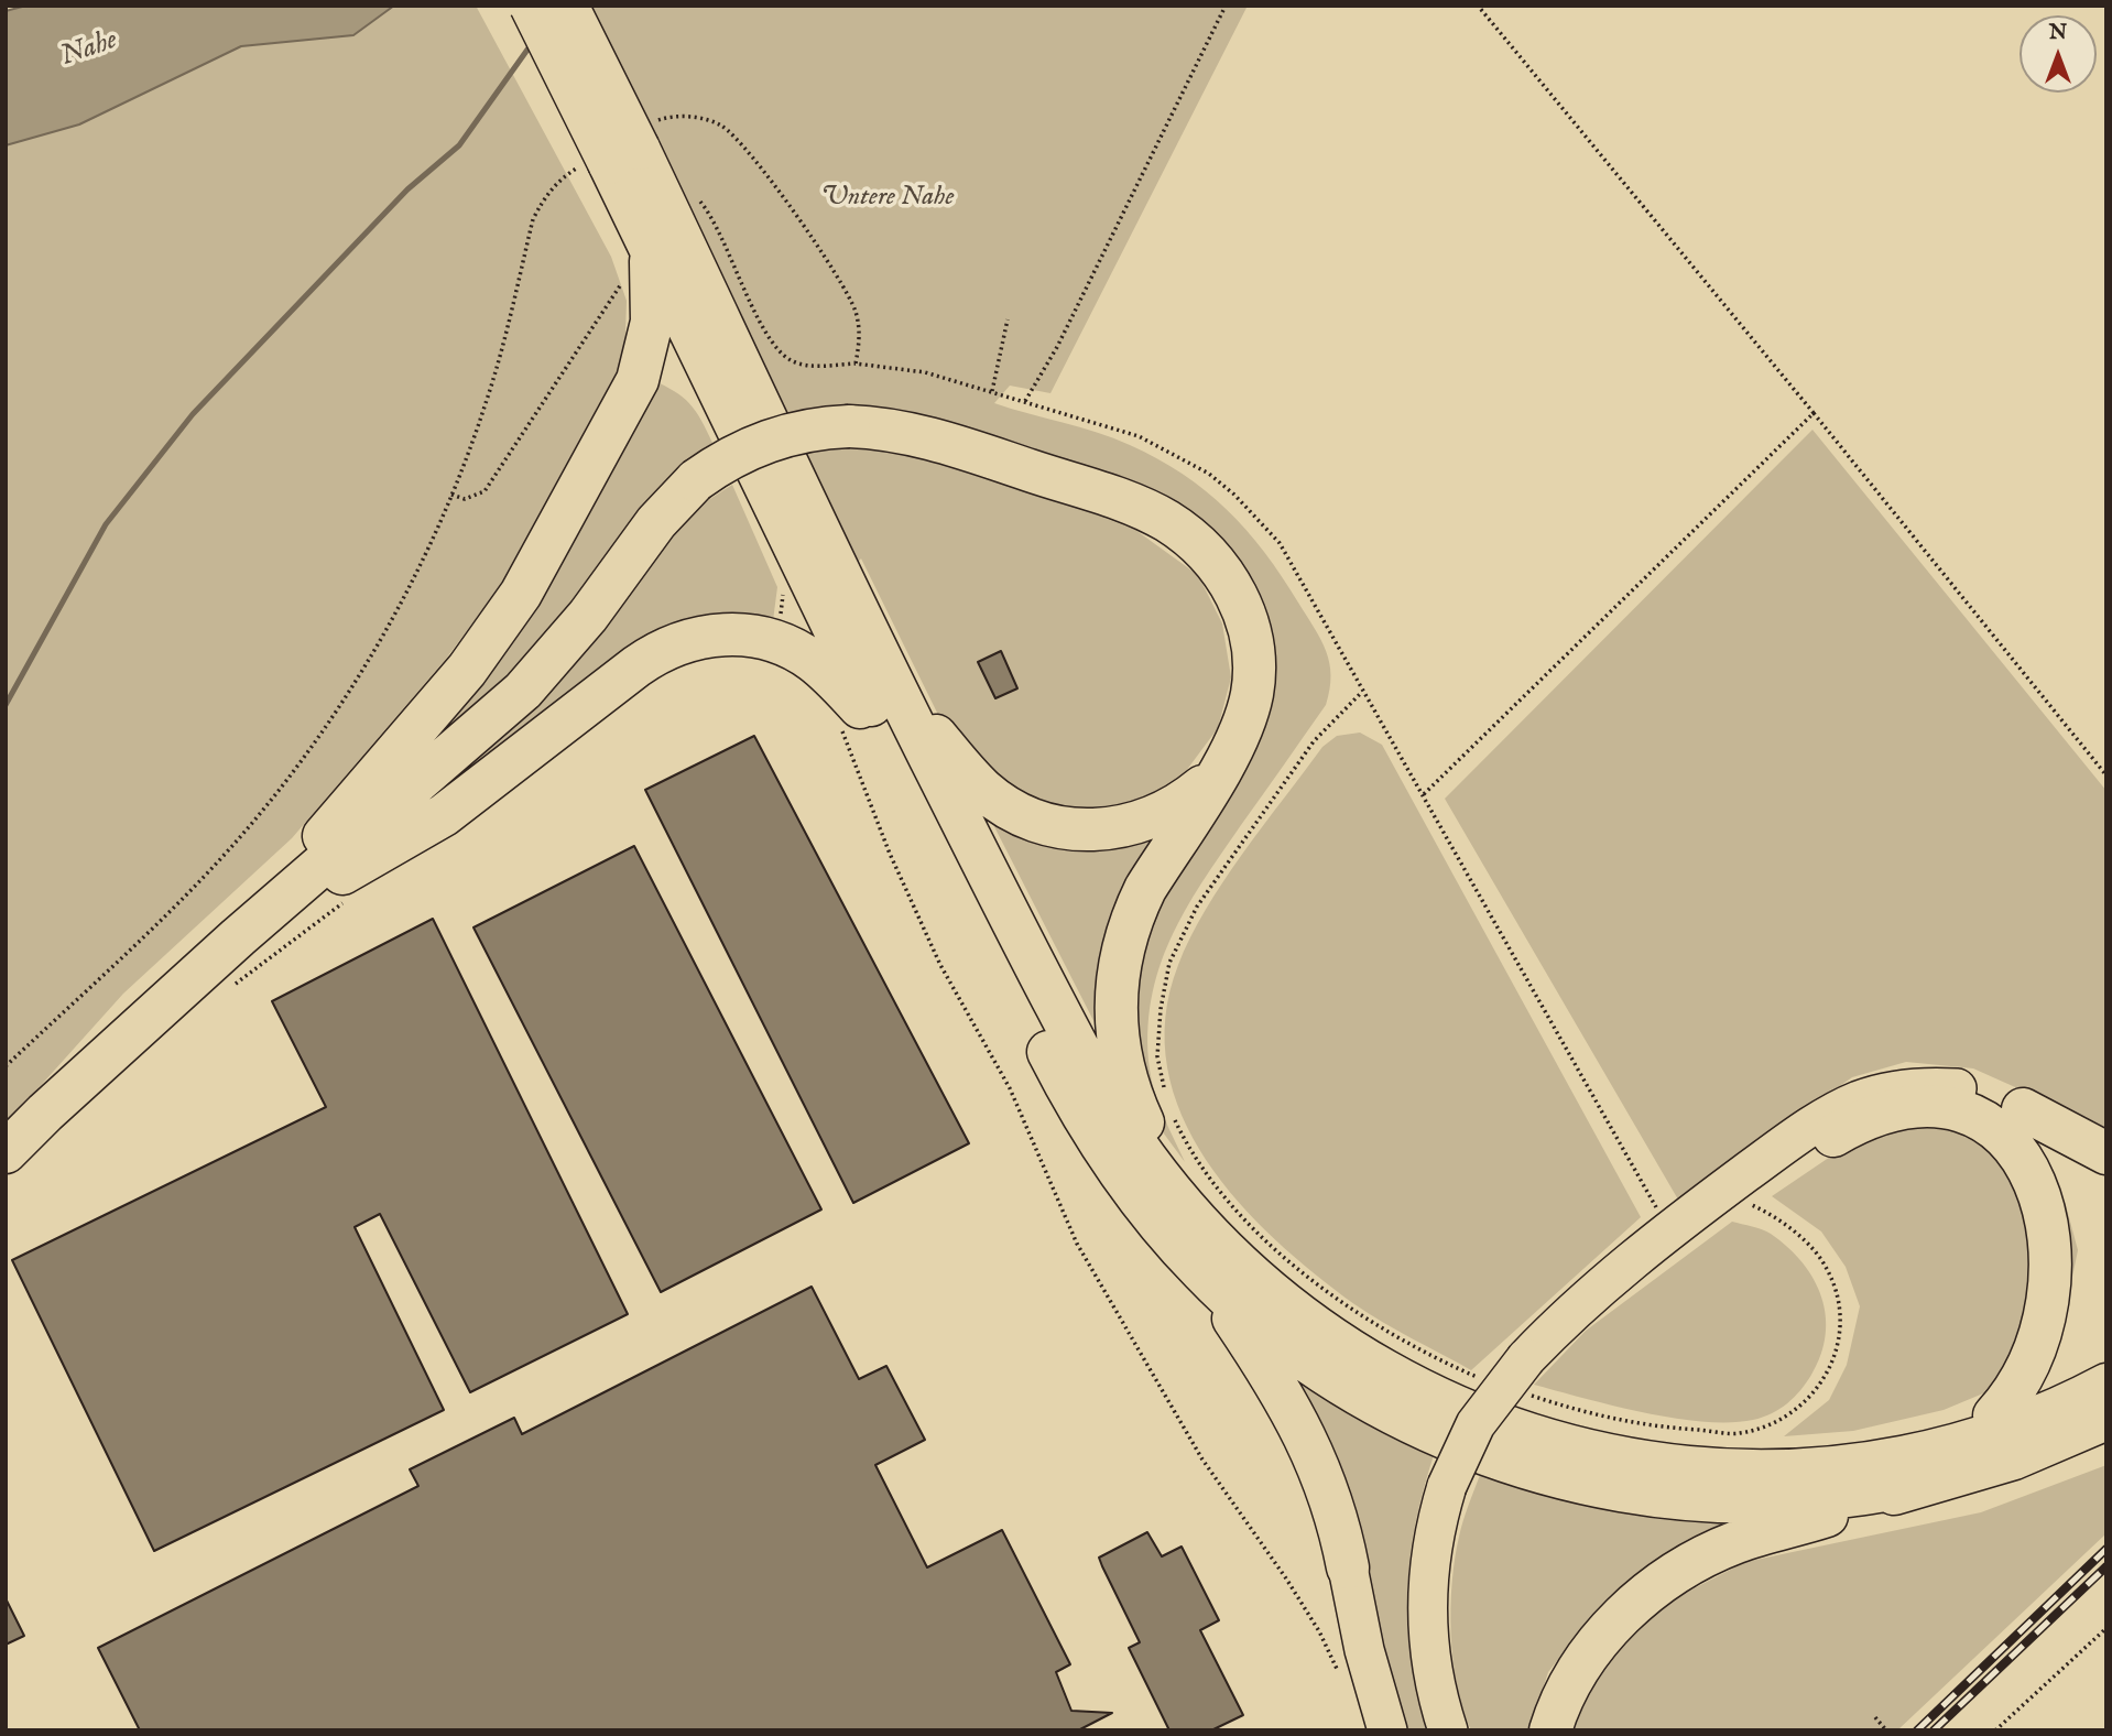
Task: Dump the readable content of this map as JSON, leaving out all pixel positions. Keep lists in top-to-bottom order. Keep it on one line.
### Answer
{"water":["Nahe"],"parks":["Untere Nahe"],"north":"top"}
